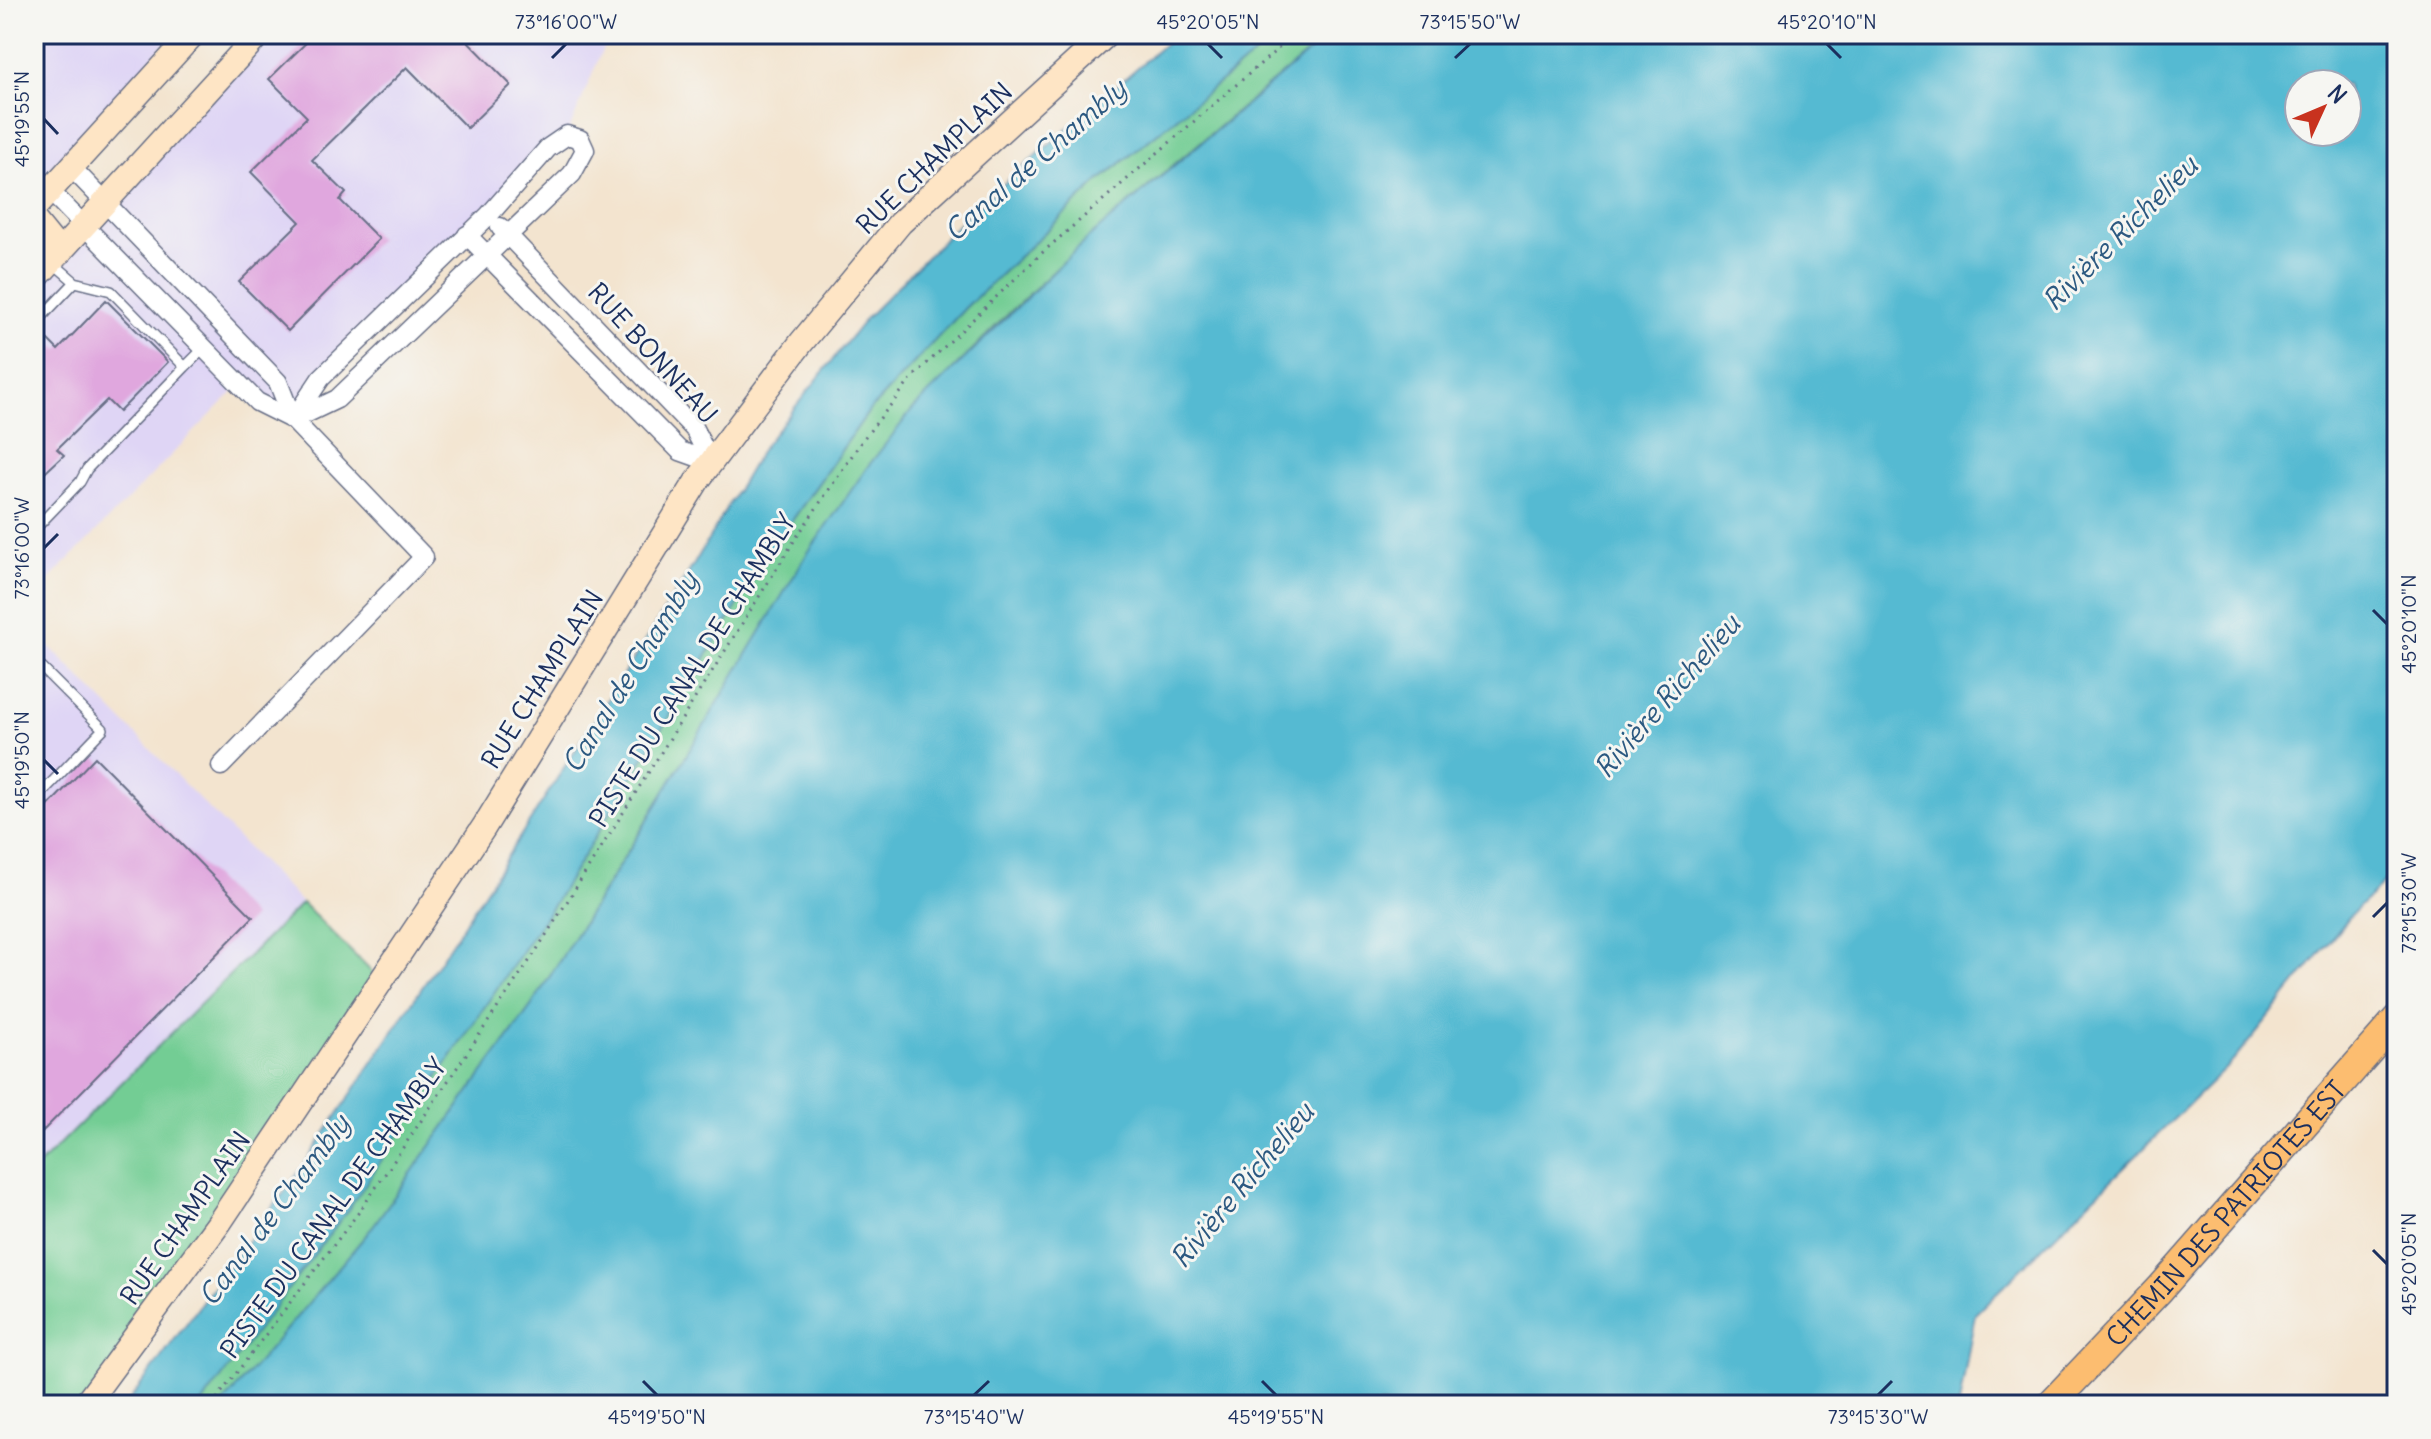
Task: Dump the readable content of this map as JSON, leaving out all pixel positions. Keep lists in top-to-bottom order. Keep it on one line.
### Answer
{"streets":{"main road":["CHEMIN DES PATRIOTES EST"],"street":["RUE CHAMPLAIN","RUE BONNEAU"],"path":["PISTE DU CANAL DE CHAMBLY"]},"crossings":[["RUE CHAMPLAIN","RUE BONNEAU"]],"water":["Canal de Chambly","Rivière Richelieu"],"north":"top right","coordinates":["73°16'00\"W","45°20'05\"N","73°15'50\"W","45°20'10\"N","45°19'55\"N","45°19'50\"N","73°15'30\"W","73°15'40\"W"]}
